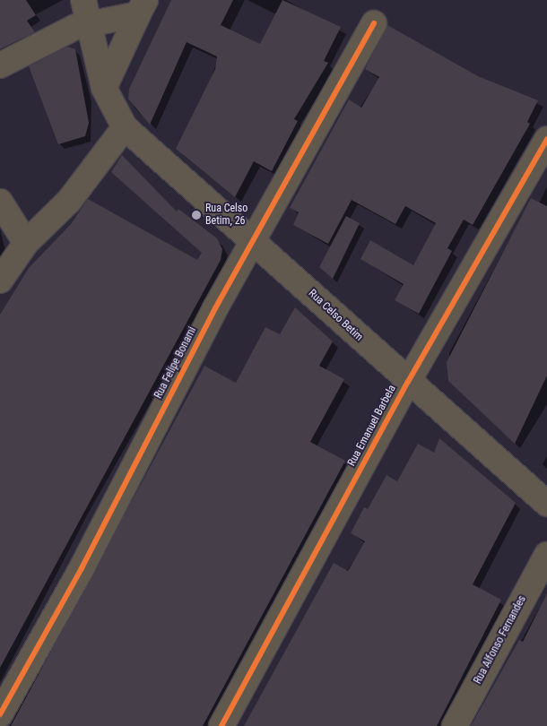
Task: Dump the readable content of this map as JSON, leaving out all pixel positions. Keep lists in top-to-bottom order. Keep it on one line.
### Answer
{"streets":{"street":["Rua Celso Betim","Rua Felipe Bonami","Rua Emanuel Barbela","Rua Alfonso Fernandes"]},"crossings":[["Rua Celso Betim","Rua Felipe Bonami"],["Rua Celso Betim","Rua Emanuel Barbela"]],"places":["Rua Celso Betim, 26"]}
